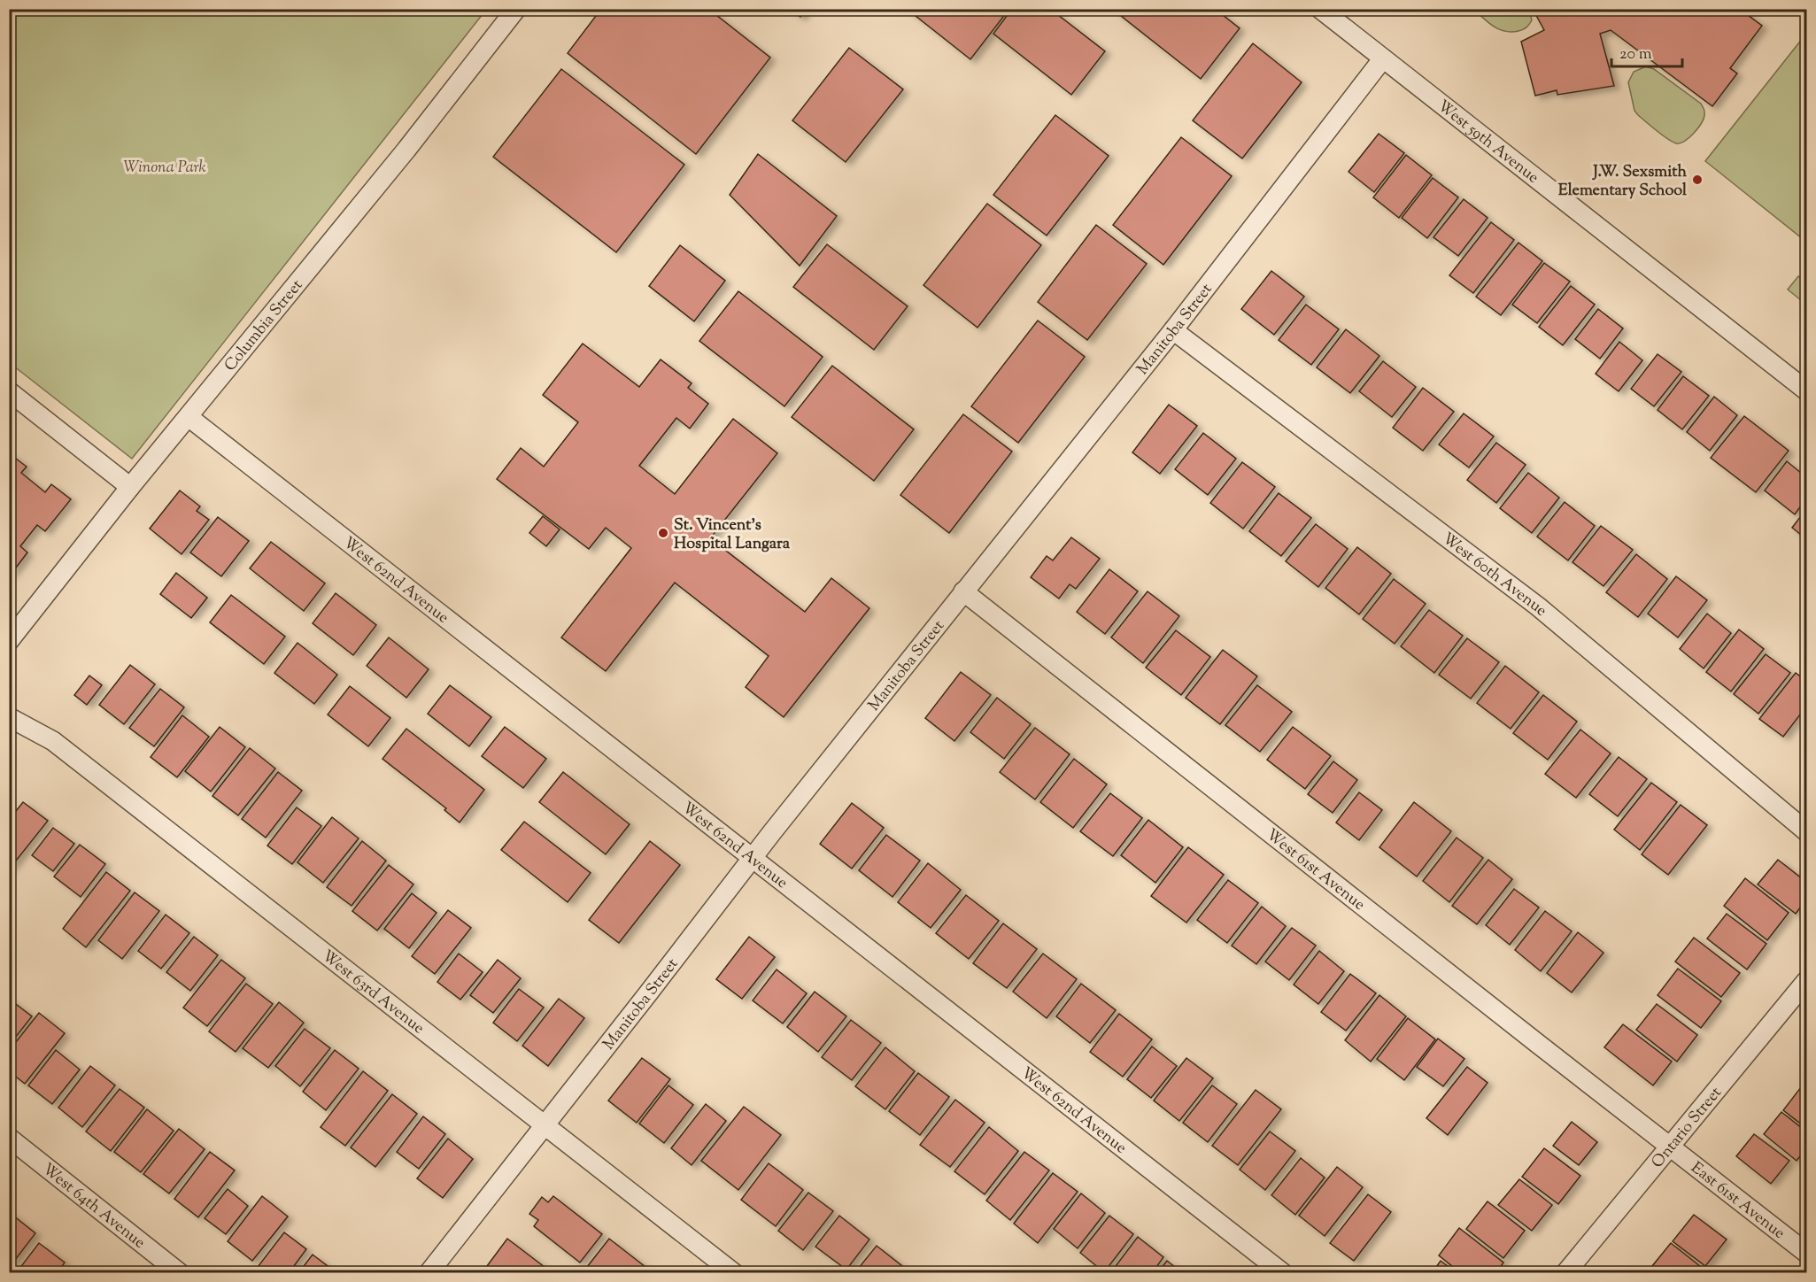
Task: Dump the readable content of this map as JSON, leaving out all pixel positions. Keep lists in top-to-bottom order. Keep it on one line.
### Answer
{"streets":{"street":["West 59th Avenue","Columbia Street","Manitoba Street","West 60th Avenue","West 62nd Avenue","West 61st Avenue","West 63rd Avenue","Ontario Street","East 61st Avenue","West 64th Avenue"]},"crossings":[["West 59th Avenue","Manitoba Street"],["Columbia Street","West 62nd Avenue"],["Manitoba Street","West 60th Avenue"],["Manitoba Street","West 62nd Avenue"],["Manitoba Street","West 61st Avenue"],["Manitoba Street","West 63rd Avenue"],["West 61st Avenue","Ontario Street"],["West 61st Avenue","East 61st Avenue"],["Ontario Street","East 61st Avenue"]],"parks":["Winona Park"],"places":["J.W. Sexsmith Elementary School","St. Vincent's Hospital Langara"],"scale_bar":"20 m"}
